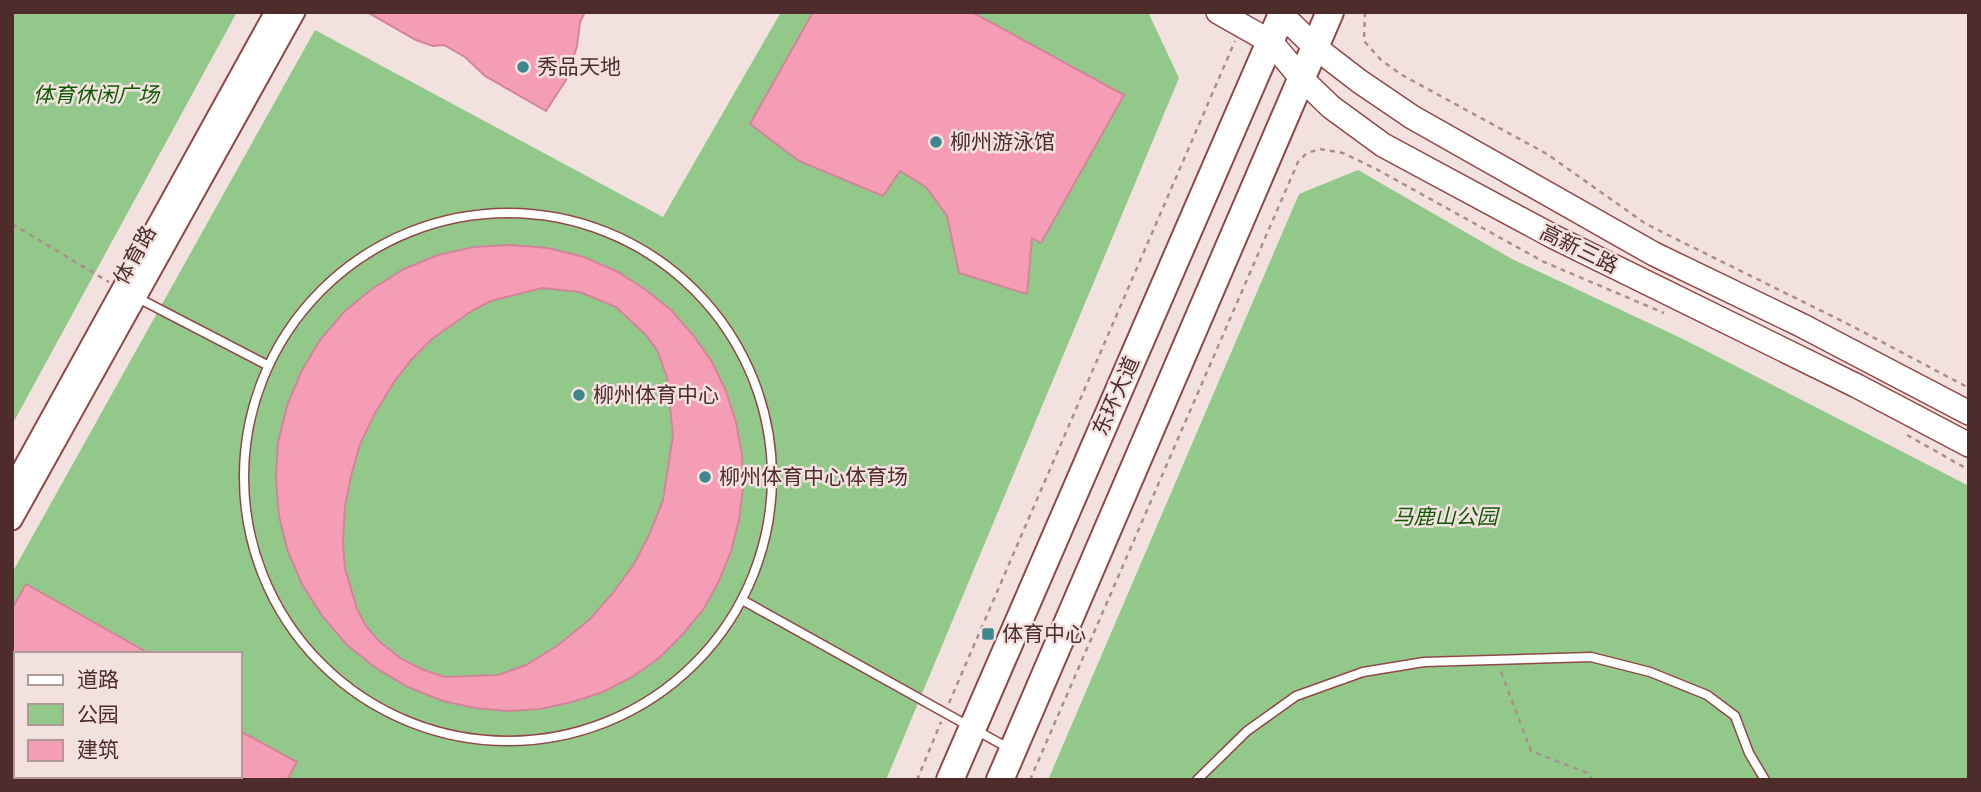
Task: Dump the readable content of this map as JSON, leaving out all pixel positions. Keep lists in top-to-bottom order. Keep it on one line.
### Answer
{"streets":{"highway":["东环大道"],"main road":["高新三路"],"street":["体育路"]},"crossings":[["高新三路","东环大道"]],"parks":["体育休闲广场","马鹿山公园"],"places":{"other":["秀品天地","柳州游泳馆","柳州体育中心","柳州体育中心体育场"],"transit":["体育中心"]},"legend":["道路","公园","建筑"]}
